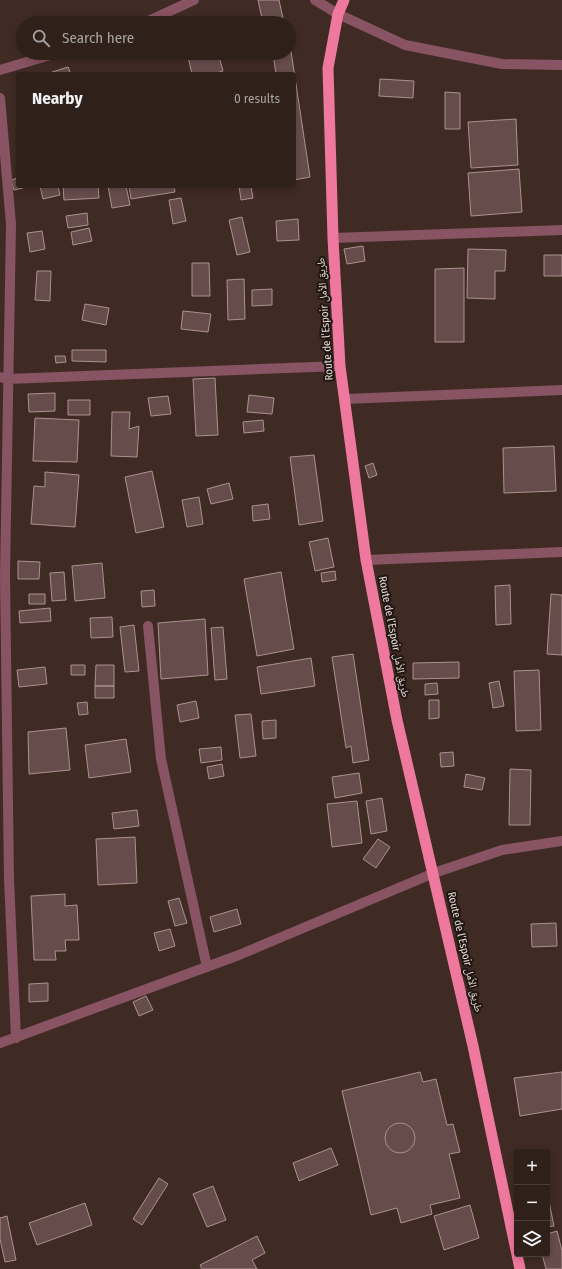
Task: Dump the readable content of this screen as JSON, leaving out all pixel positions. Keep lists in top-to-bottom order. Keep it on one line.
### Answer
{"streets":{"highway":["Route de l’Espoir طريق الأمل"]},"page":{"search":"Search here","heading":["Nearby","0 results"],"map_buttons":["+","−"]}}
